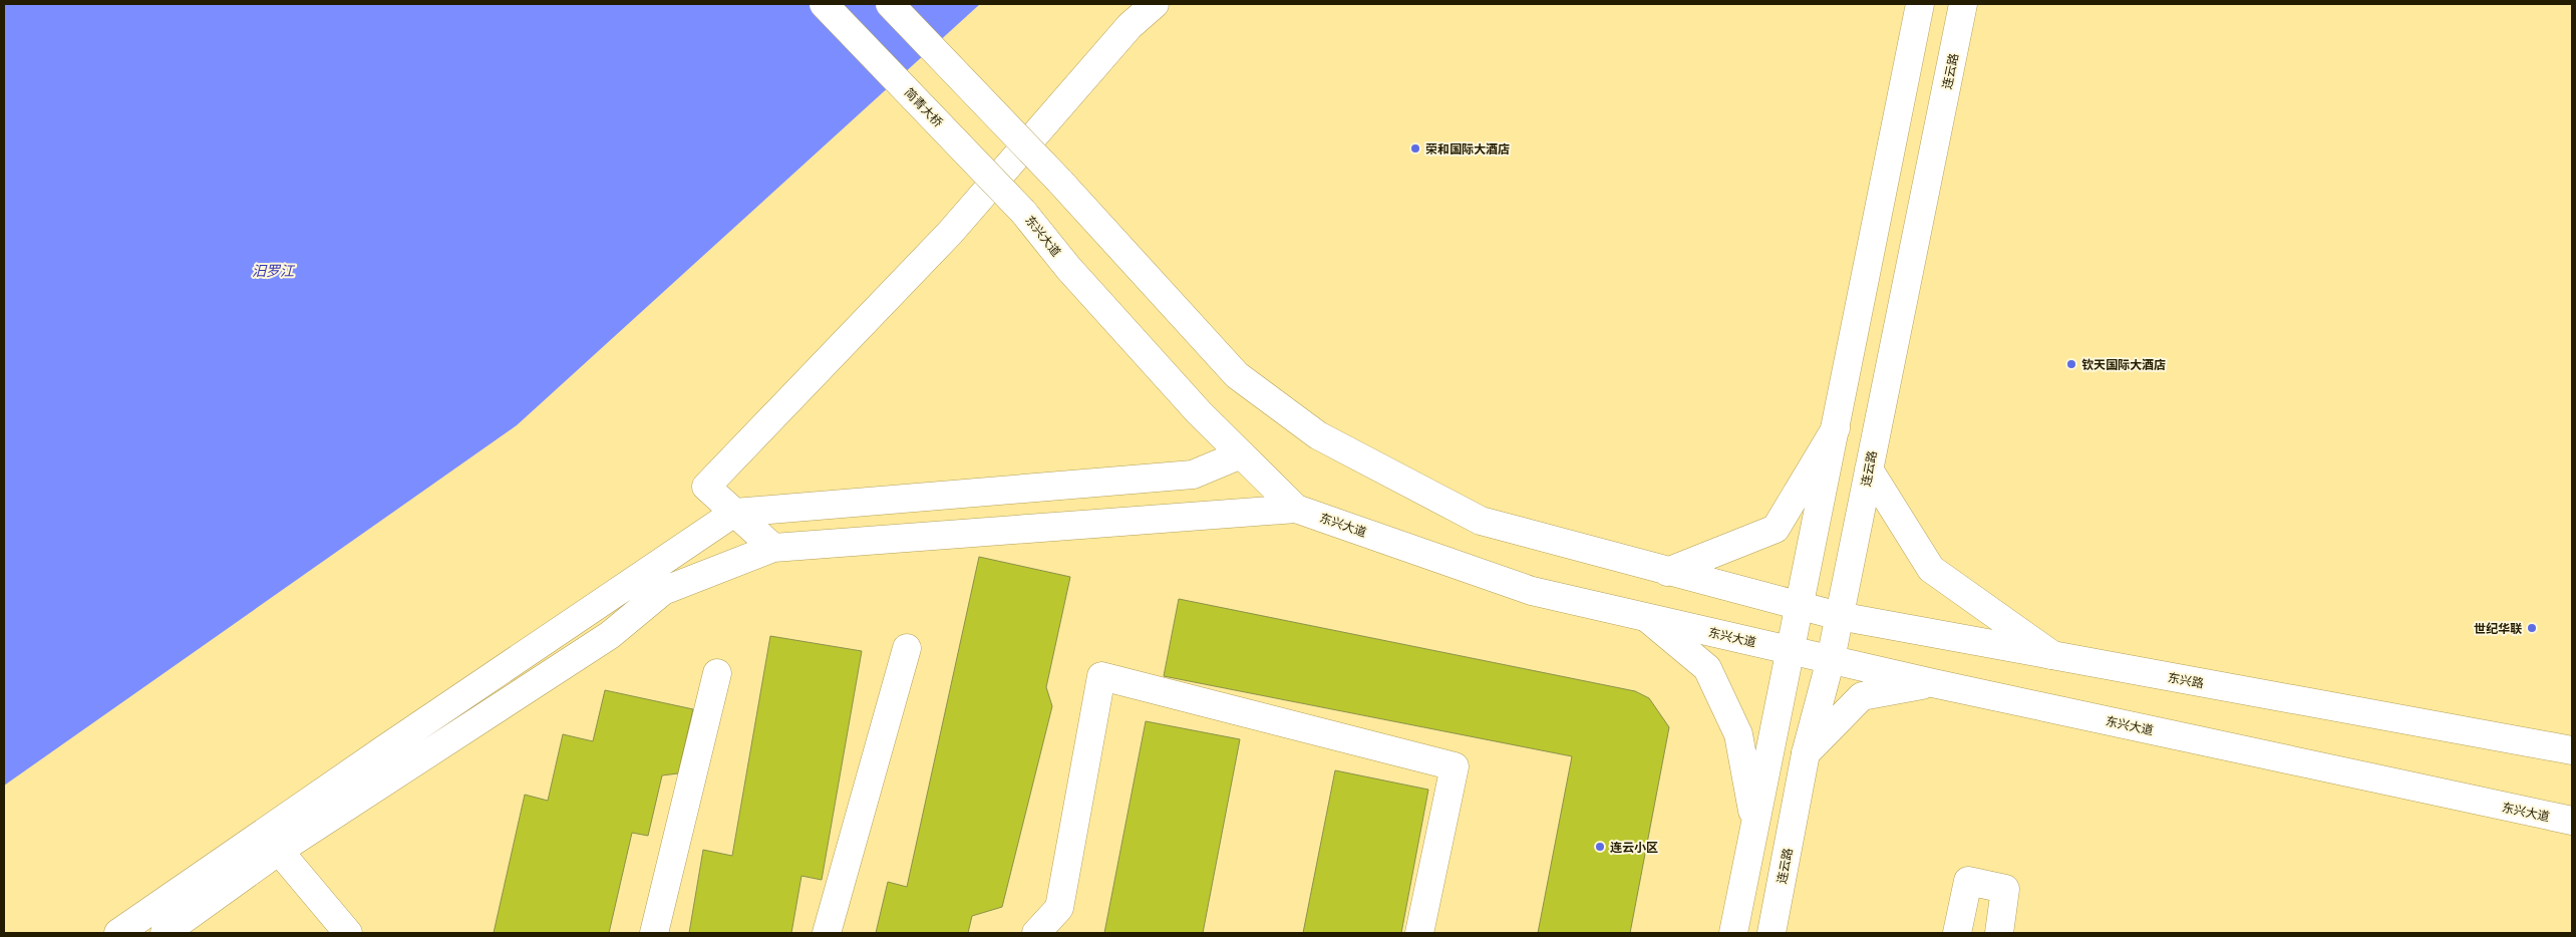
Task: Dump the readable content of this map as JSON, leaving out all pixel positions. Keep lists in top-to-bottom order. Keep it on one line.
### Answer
{"streets":{"street":["连云路","简青大桥","东兴大道","东兴路"]},"crossings":[["连云路","东兴大道"],["连云路","东兴路"],["简青大桥","东兴大道"]],"water":["汨罗江"],"places":["荣和国际大酒店","钦天国际大酒店","世纪华联","连云小区"]}
